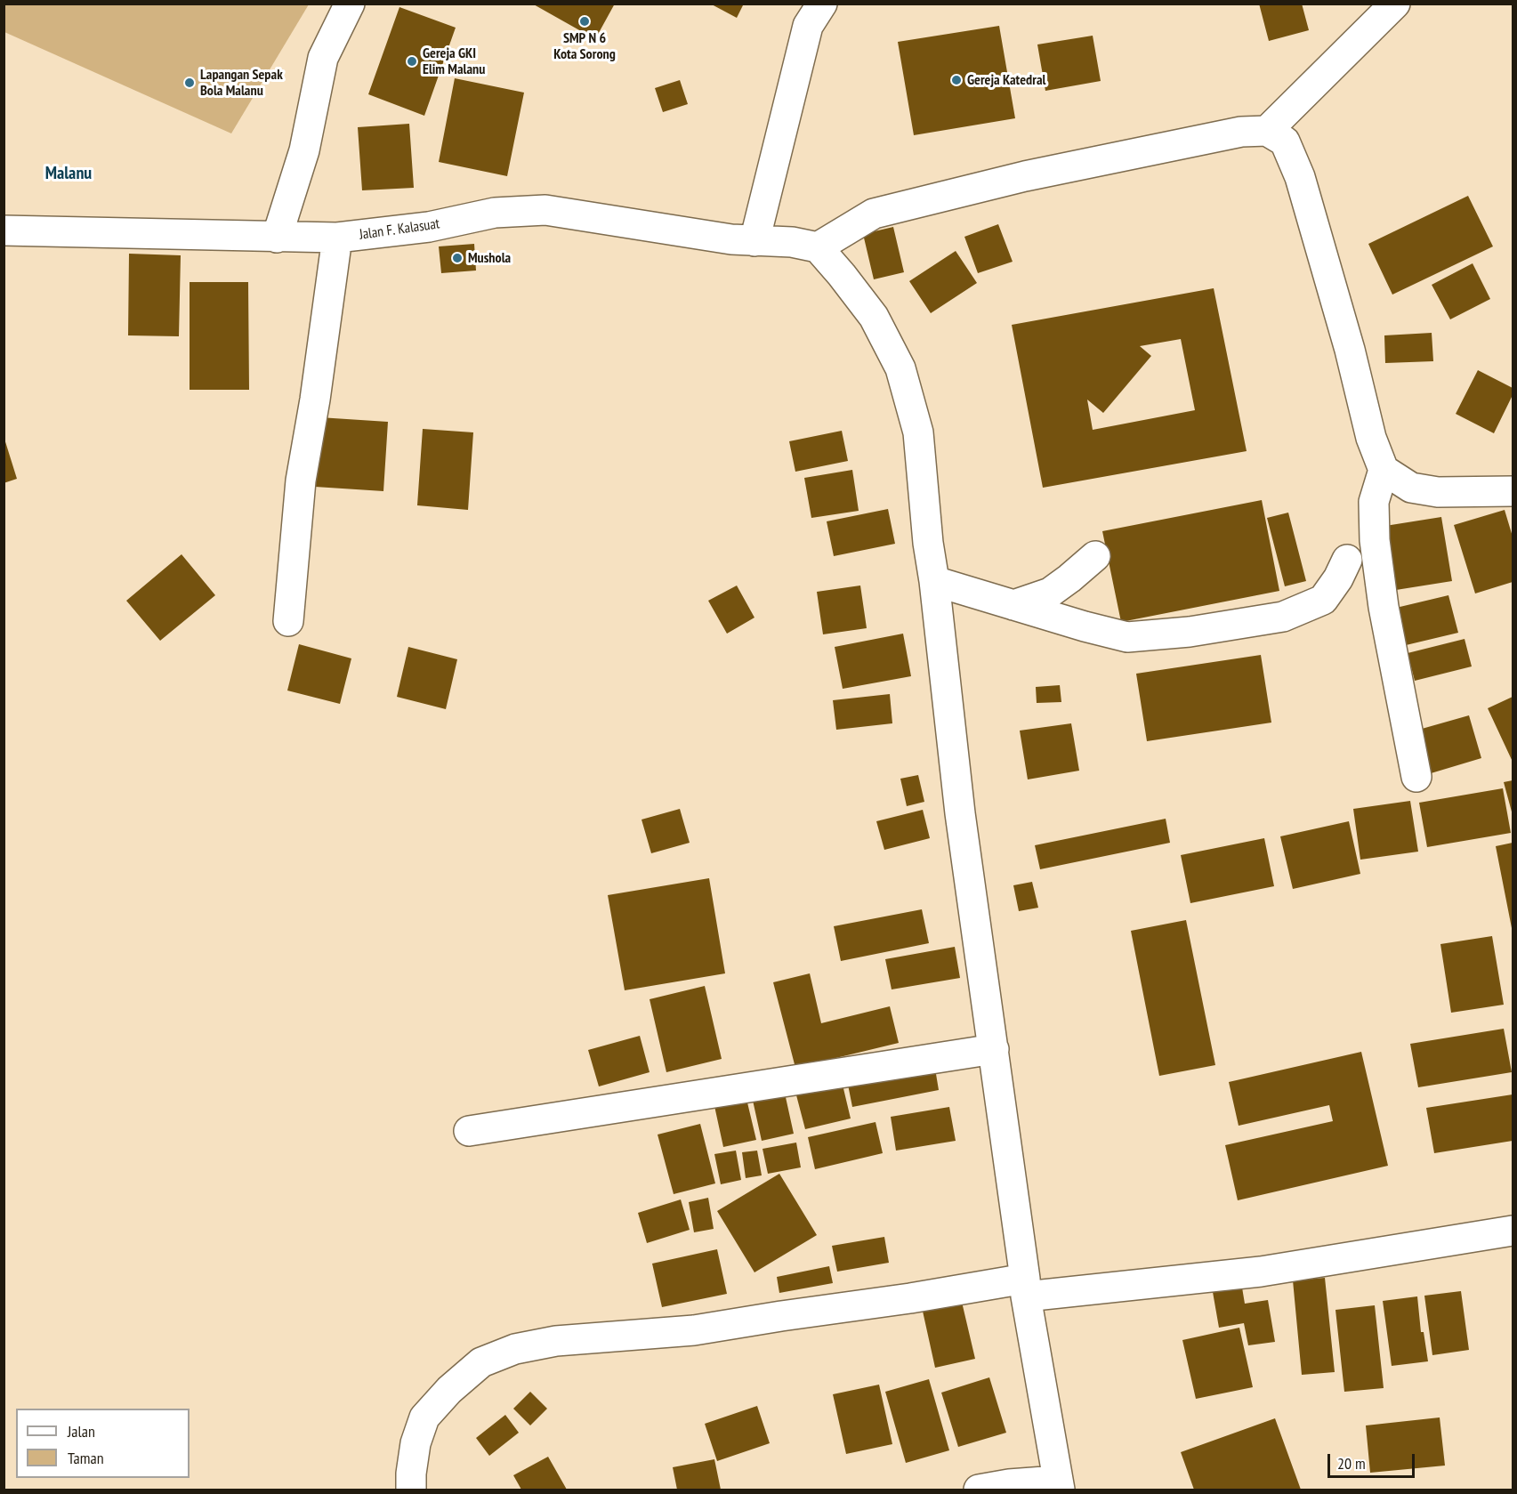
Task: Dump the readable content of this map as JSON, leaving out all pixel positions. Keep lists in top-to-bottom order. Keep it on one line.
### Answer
{"streets":{"street":["Jalan F. Kalasuat"]},"districts":["Malanu"],"places":["SMP N 6 Kota Sorong","Gereja GKI Elim Malanu","Gereja Katedral","Lapangan Sepak Bola Malanu","Mushola"],"legend":["Jalan","Taman"],"scale_bar":"20 m"}
